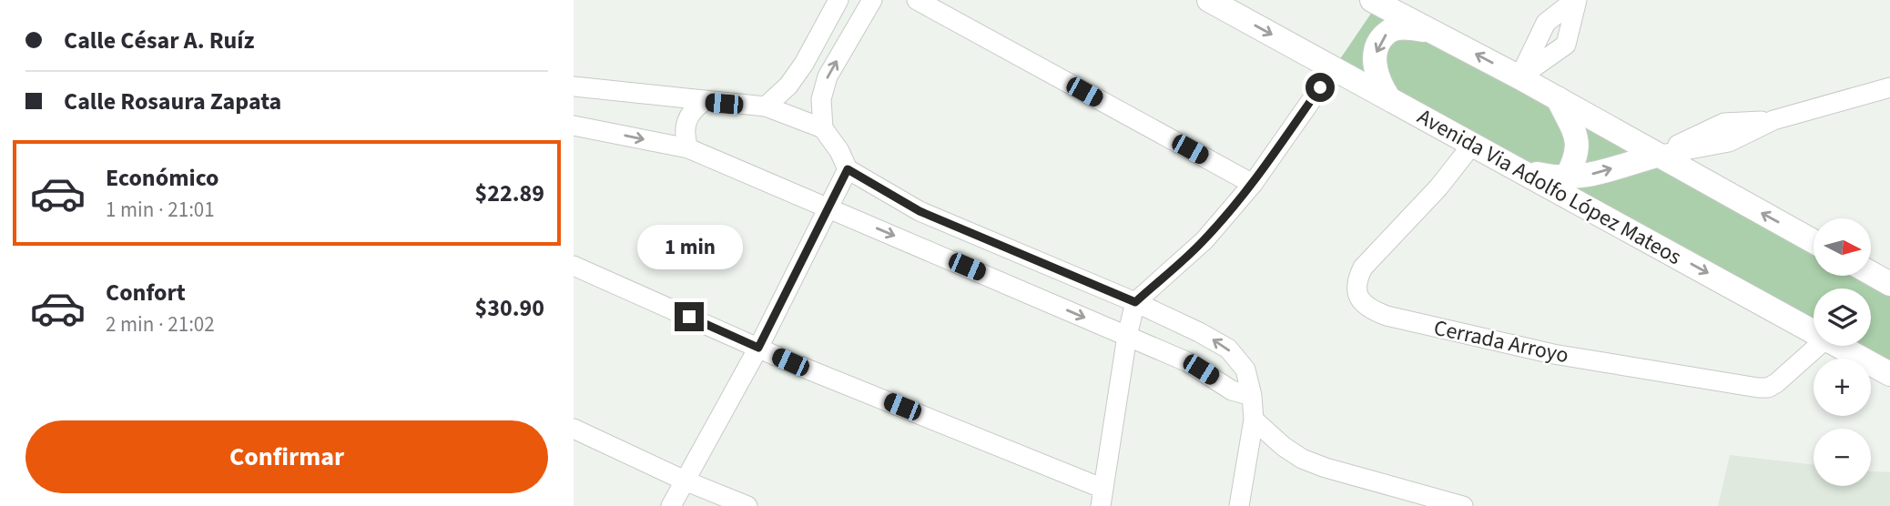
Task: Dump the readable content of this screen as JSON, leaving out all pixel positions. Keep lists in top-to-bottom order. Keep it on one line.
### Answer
{"streets":{"main road":["Avenida Via Adolfo López Mateos"],"street":["Cerrada Arroyo"]},"crossings":[["Avenida Via Adolfo López Mateos","Cerrada Arroyo"]],"north":"right","page":{"banner":["Calle César A. Ruíz","Calle Rosaura Zapata"],"list":[{"name":"Económico","note":"1 min · 21:01","value":"$22.89"},{"name":"Confort","note":"2 min · 21:02","value":"$30.90"}],"map_buttons":["+","−"],"bubble":"1 min","buttons":"Confirmar"}}
